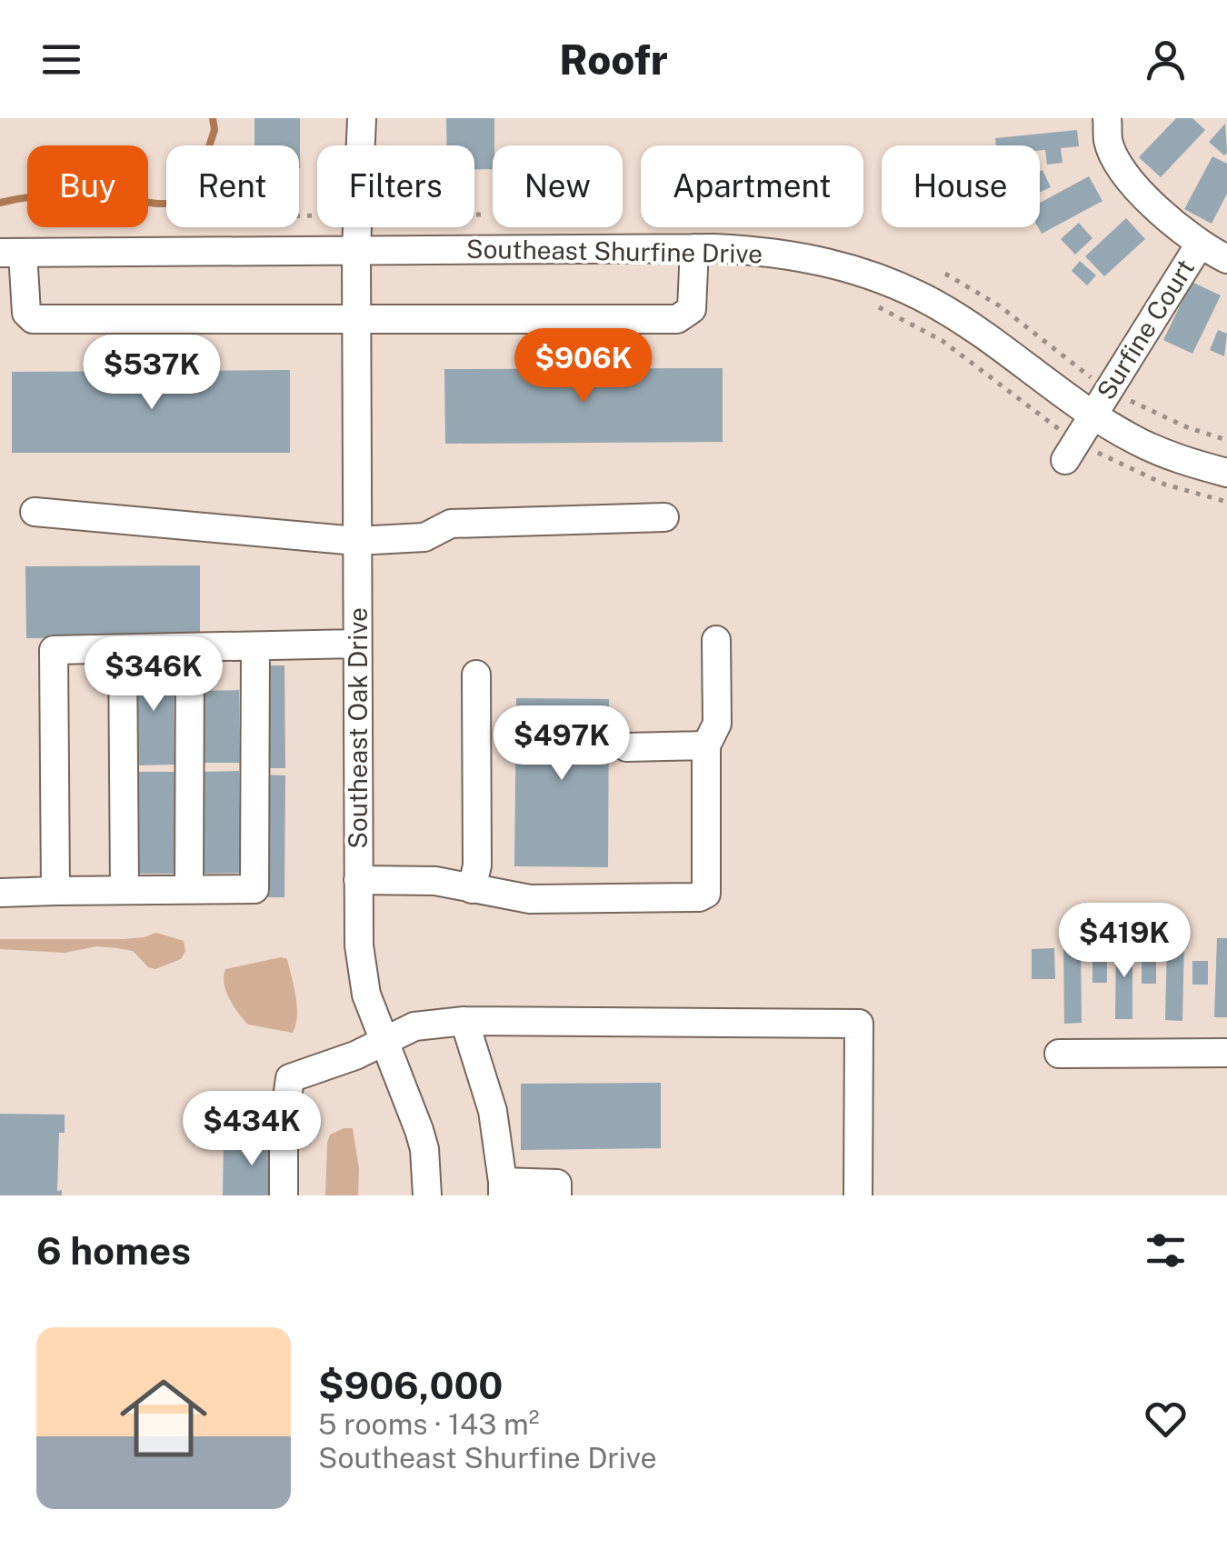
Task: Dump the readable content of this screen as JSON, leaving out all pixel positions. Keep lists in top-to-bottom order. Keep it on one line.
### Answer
{"streets":{"street":["Southeast Shurfine Drive","Surfine Court","Southeast Oak Drive"]},"crossings":[["Southeast Shurfine Drive","Surfine Court"],["Southeast Shurfine Drive","Southeast Oak Drive"]],"page":{"header":"Roofr","chip":["Buy","Rent","Filters","New","Apartment","House"],"price":["$906K","$537K","$346K","$497K","$419K","$434K"],"heading":"6 homes","list":[{"name":"$906,000","note":"5 rooms · 143 m² · Southeast Shurfine Drive"}]}}
